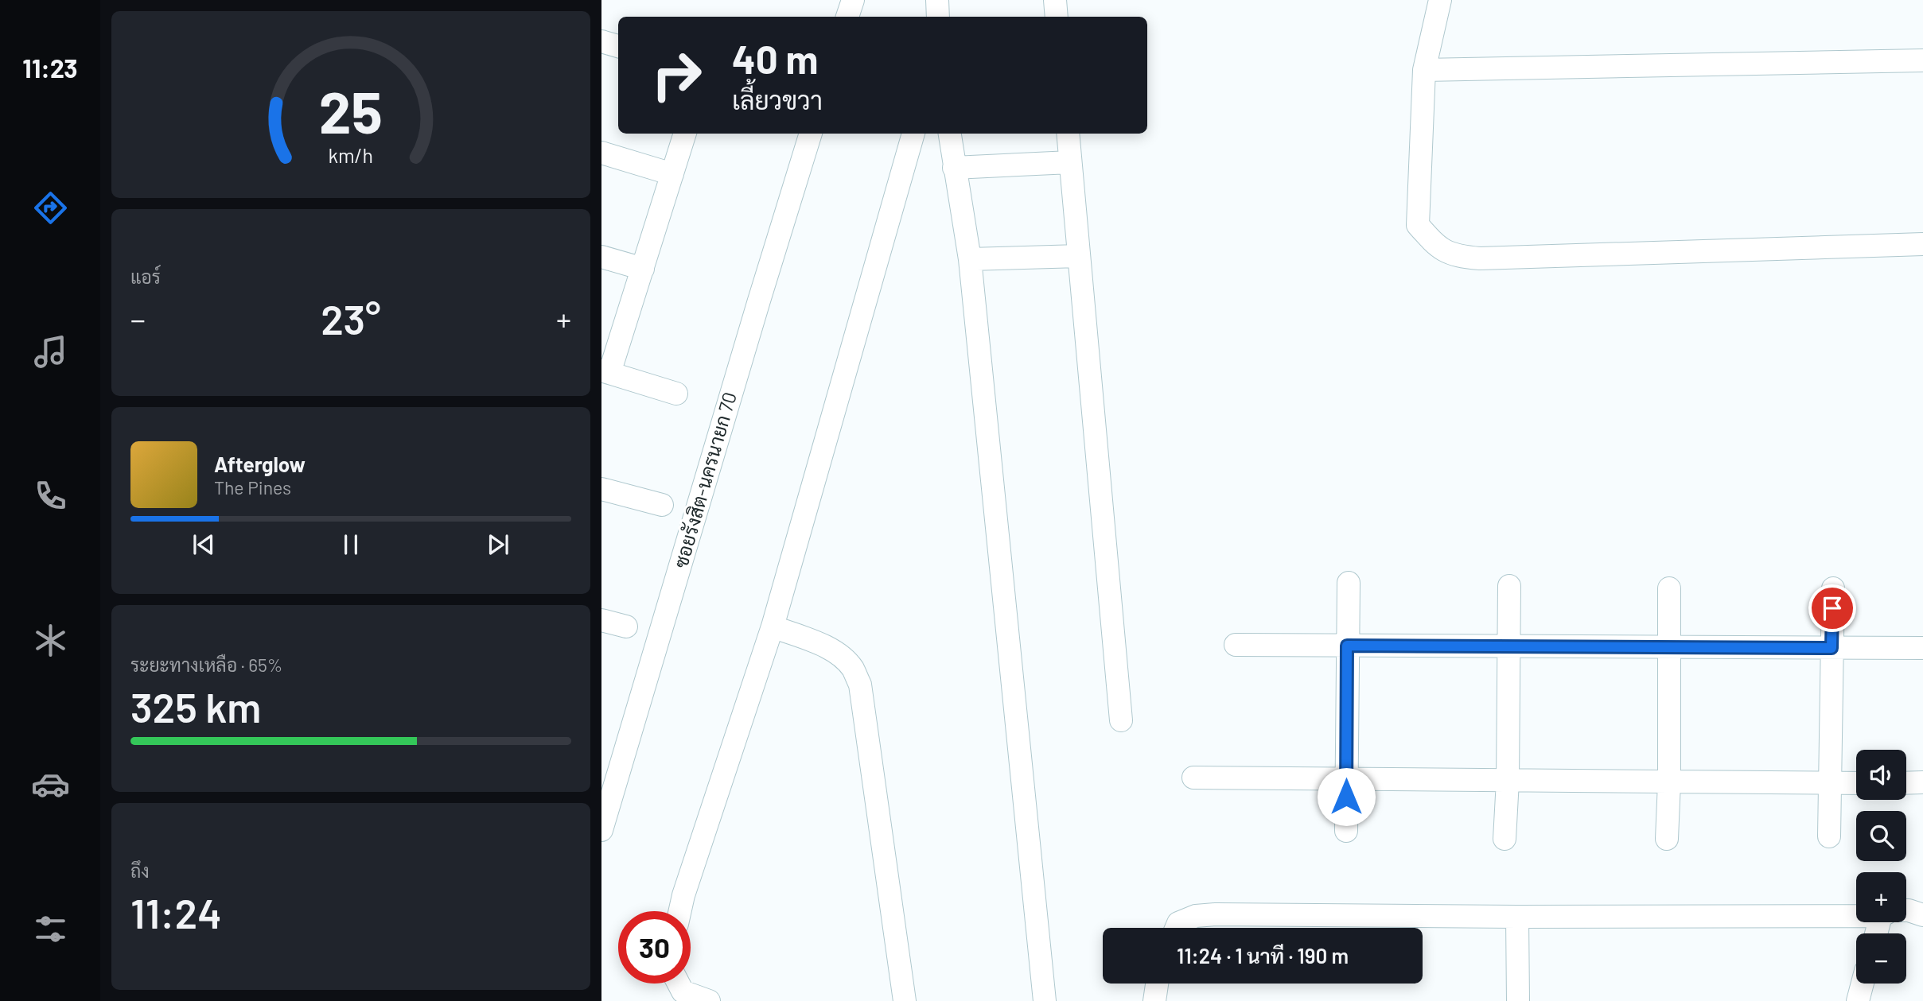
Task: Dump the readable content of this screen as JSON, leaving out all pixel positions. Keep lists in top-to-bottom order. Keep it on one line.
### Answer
{"streets":{"street":["ซอยรังสิต-นครนายก 70"]},"page":{"tabs":"11:23","turn":["40 m","เลี้ยวขวา"],"tile":["แอร์",["ระยะทางเหลือ · 65%","325 km"],["ถึง","11:24"]],"heat":["−","23°","+"],"song":["Afterglow","The Pines"],"map_buttons":["+","−"],"limit":"30","trip":"11:24 · 1 นาที · 190 m","gauge":["25","km/h"]}}
